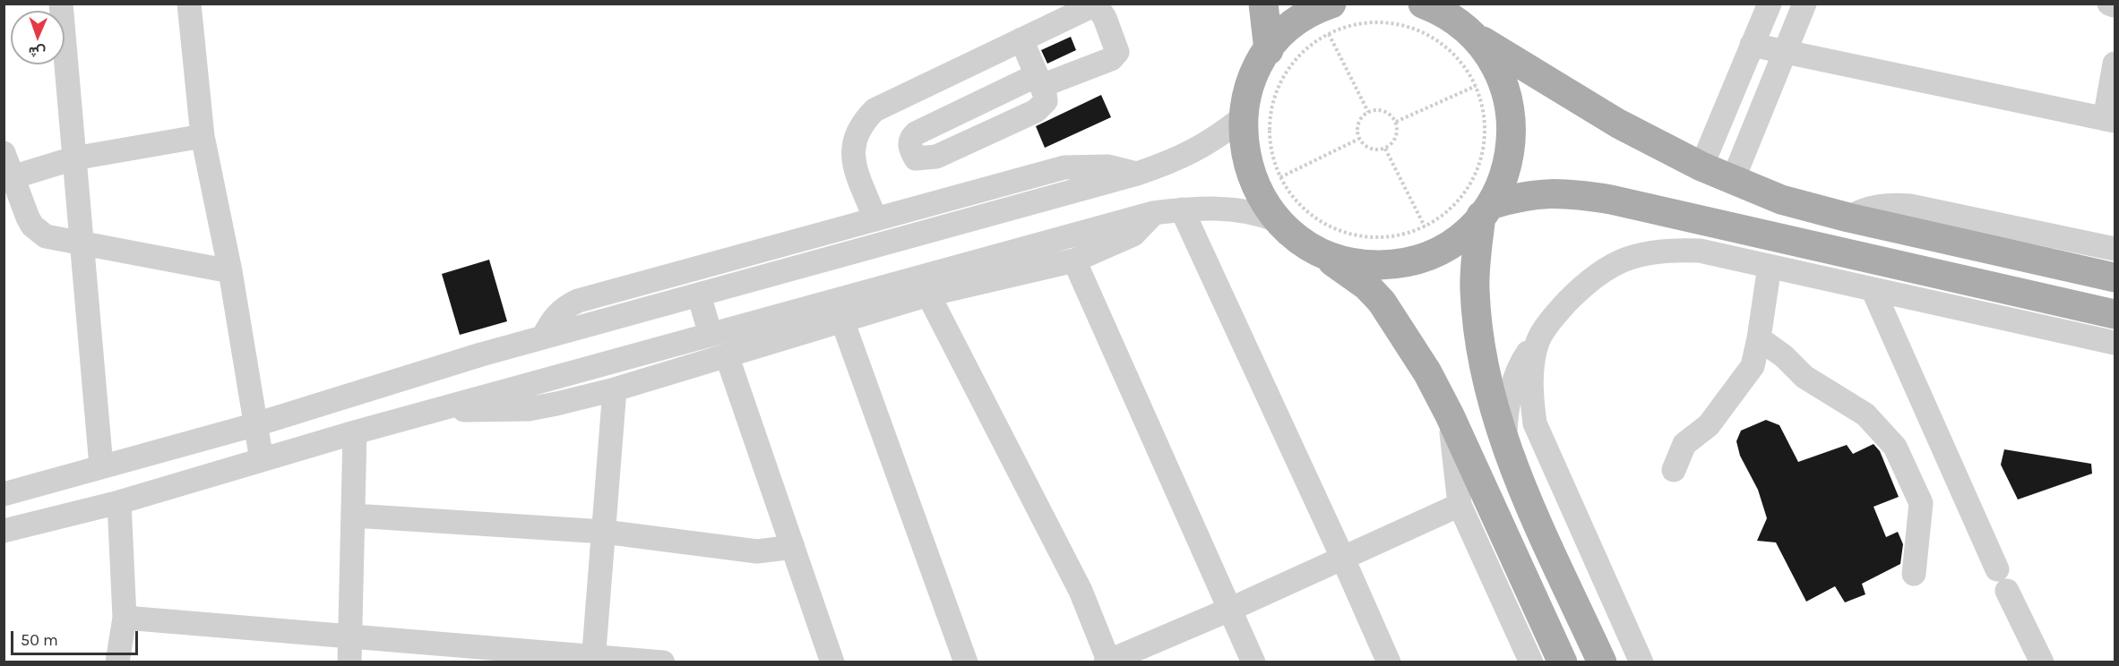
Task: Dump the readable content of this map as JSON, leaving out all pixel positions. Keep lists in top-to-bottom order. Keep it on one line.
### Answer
{"scale_bar":"50 m","north":"bottom"}
